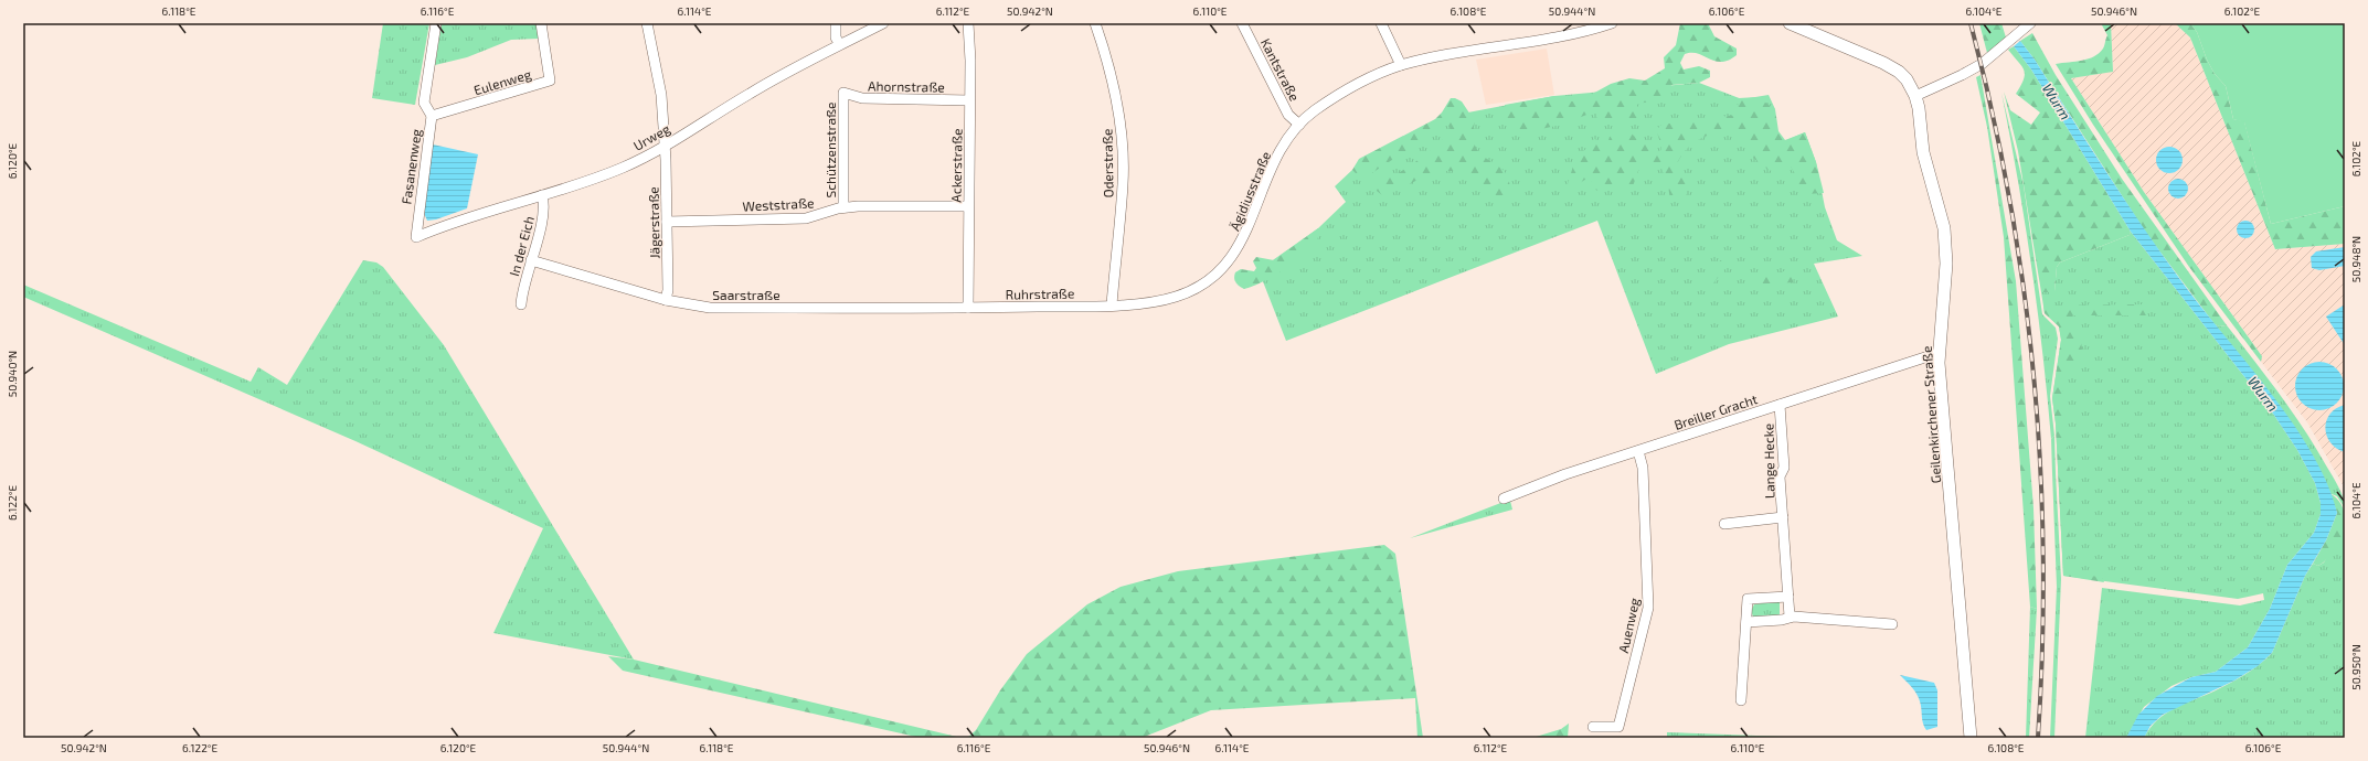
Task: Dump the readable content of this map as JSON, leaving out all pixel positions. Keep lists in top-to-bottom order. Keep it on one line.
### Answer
{"streets":{"main road":["Geilenkirchener Straße"],"street":["Kantstraße","Eulenweg","Ahornstraße","Urweg","Schützenstraße","Oderstraße","Ackerstraße","Fasanenweg","Ägidiusstraße","Weststraße","Jägerstraße","In der Eich","Ruhrstraße","Saarstraße","Breiller Gracht","Lange Hecke","Auenweg"]},"crossings":[["Kantstraße","Ägidiusstraße"],["Eulenweg","Fasanenweg"],["Ahornstraße","Schützenstraße"],["Ahornstraße","Ackerstraße"],["Urweg","Fasanenweg"],["Urweg","Jägerstraße"],["Urweg","In der Eich"],["Schützenstraße","Weststraße"],["Oderstraße","Ägidiusstraße"],["Oderstraße","Ruhrstraße"],["Ackerstraße","Weststraße"],["Ackerstraße","Ruhrstraße"],["Ackerstraße","Saarstraße"],["Ägidiusstraße","Ruhrstraße"],["Weststraße","Jägerstraße"],["Jägerstraße","Saarstraße"],["In der Eich","Saarstraße"],["Ruhrstraße","Saarstraße"],["Breiller Gracht","Geilenkirchener Straße"],["Breiller Gracht","Lange Hecke"],["Breiller Gracht","Auenweg"]],"water":["Wurm"],"coordinates":["6.118°E","6.116°E","6.114°E","6.112°E","50.942°N","6.110°E","6.108°E","50.944°N","6.106°E","6.104°E","50.946°N","6.102°E","6.120°E","50.948°N","50.940°N","6.122°E","50.950°N"]}
